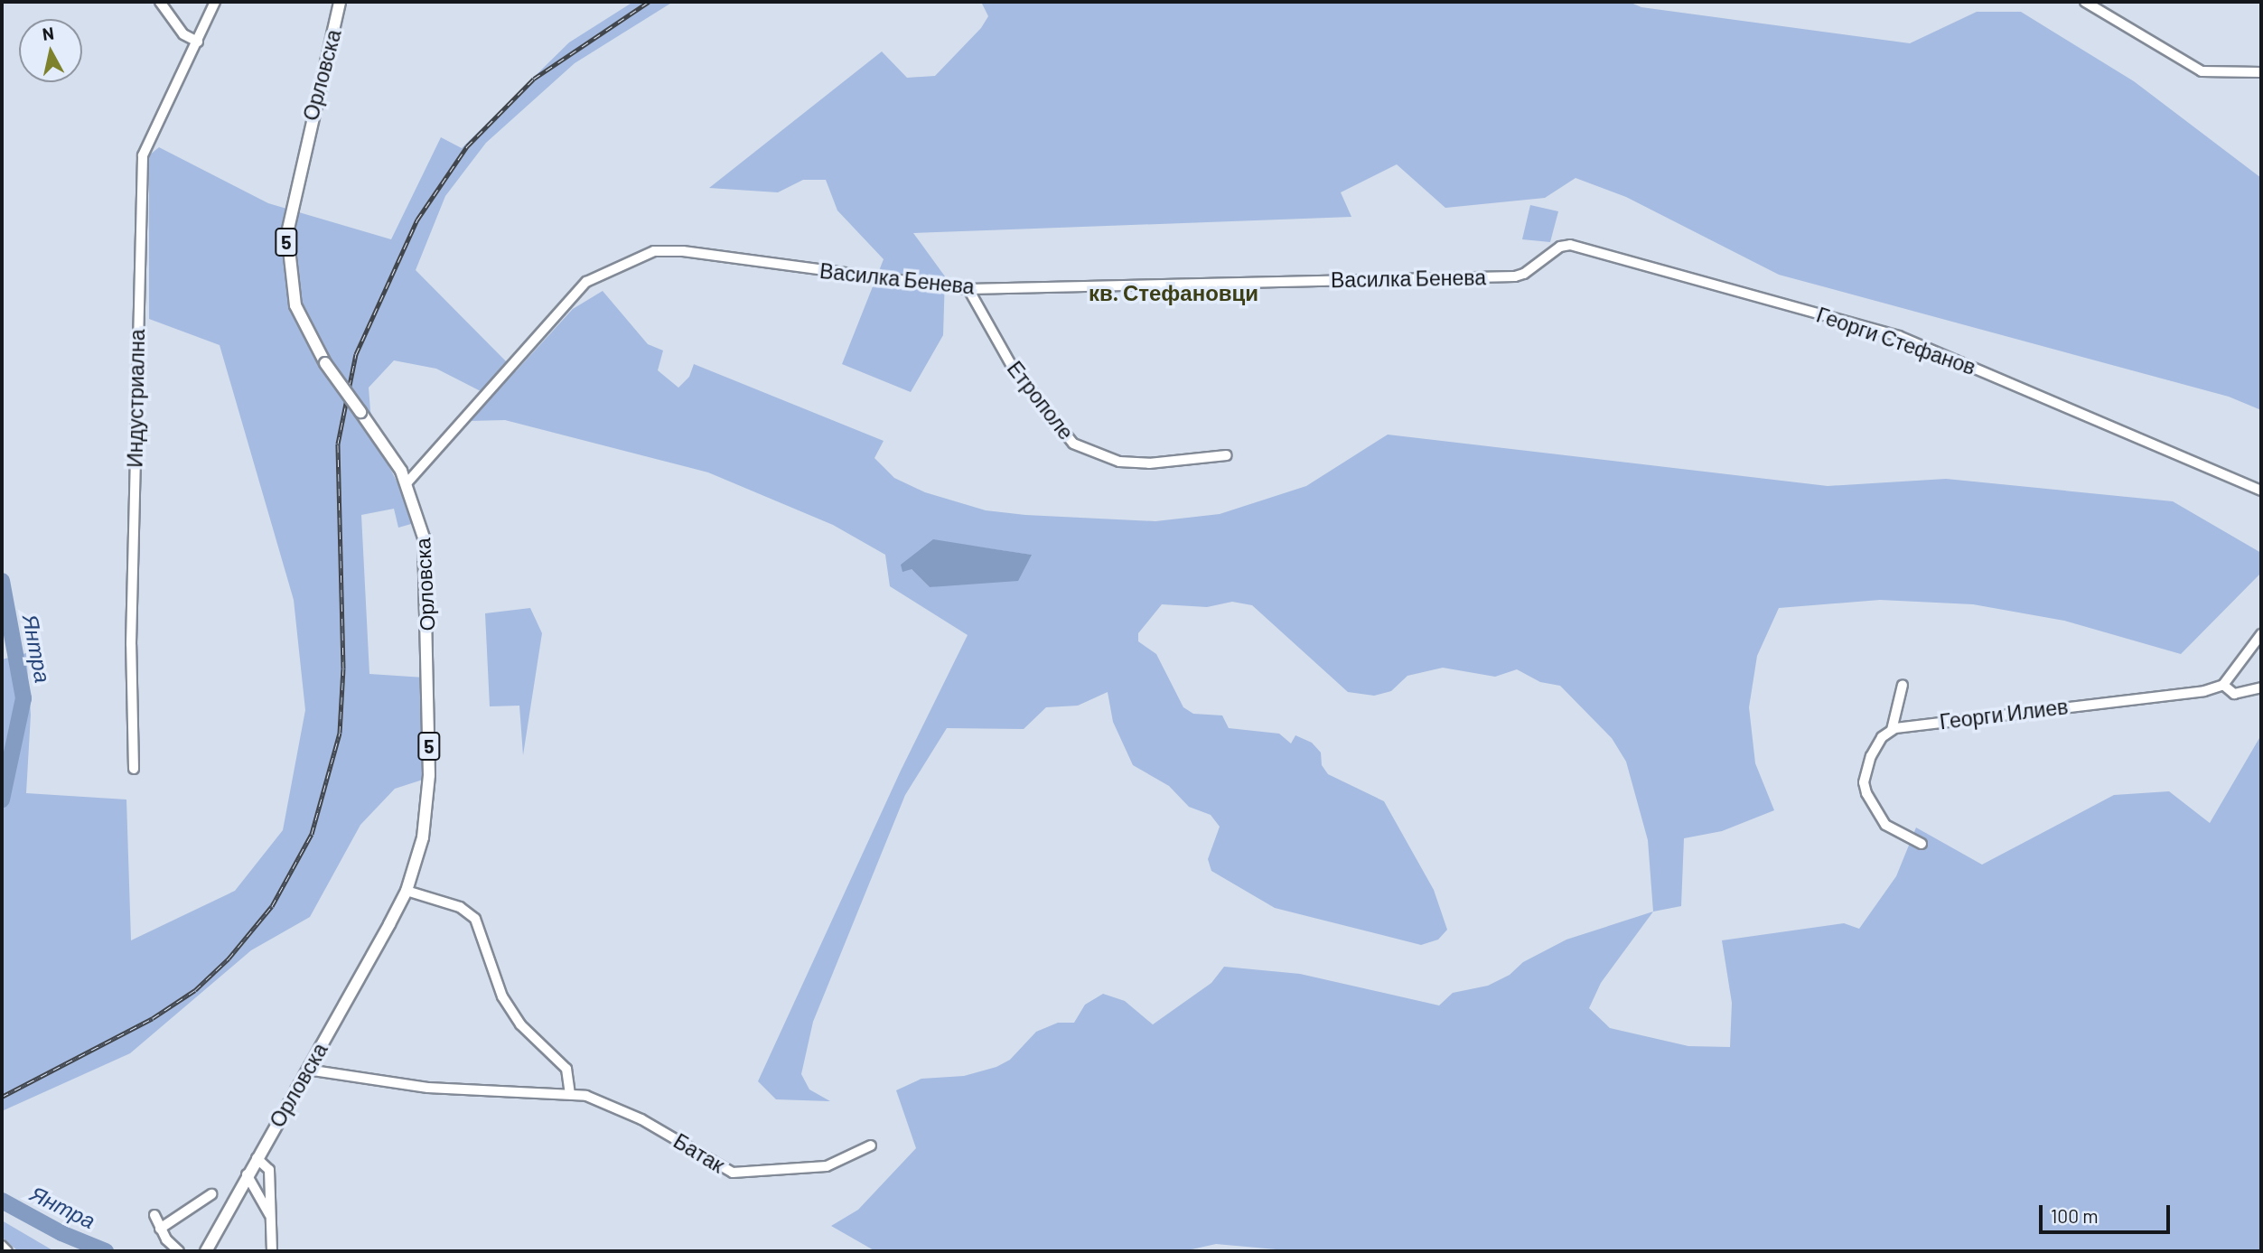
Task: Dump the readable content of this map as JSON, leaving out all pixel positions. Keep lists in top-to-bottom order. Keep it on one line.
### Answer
{"streets":{"main road":["Орловска","5"],"street":["Василка Бенева","Георги Стефанов","Индустриална","Етрополе","Георги Илиев","Батак"]},"crossings":[["Орловска","5"],["Орловска","Василка Бенева"],["Орловска","Батак"],["Василка Бенева","Георги Стефанов"],["Василка Бенева","Етрополе"]],"districts":["кв. Стефановци"],"water":["Янтра"],"scale_bar":"100 m","north":"top"}
